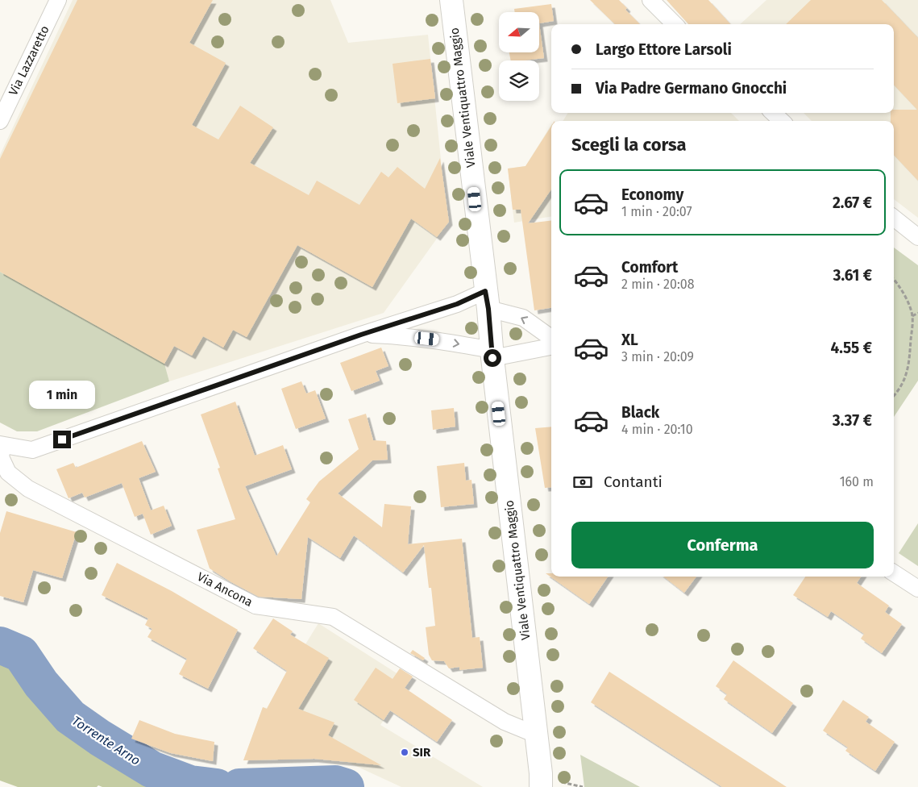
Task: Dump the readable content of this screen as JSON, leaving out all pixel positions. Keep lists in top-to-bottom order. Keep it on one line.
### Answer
{"streets":{"main road":["Viale Ventiquattro Maggio"],"street":["Via Lazzaretto","Via Ancona"]},"crossings":[["Viale Ventiquattro Maggio","Via Ancona"]],"water":["Torrente Arno"],"places":["SIR"],"north":"left","page":{"banner":["Largo Ettore Larsoli","Via Padre Germano Gnocchi"],"heading":"Scegli la corsa","list":[{"name":"Economy","note":"1 min · 20:07","value":"2.67 €"},{"name":"Comfort","note":"2 min · 20:08","value":"3.61 €"},{"name":"XL","note":"3 min · 20:09","value":"4.55 €"},{"name":"Black","note":"4 min · 20:10","value":"3.37 €"}],"bubble":"1 min","pay":["Contanti","160 m"],"buttons":"Conferma"}}
